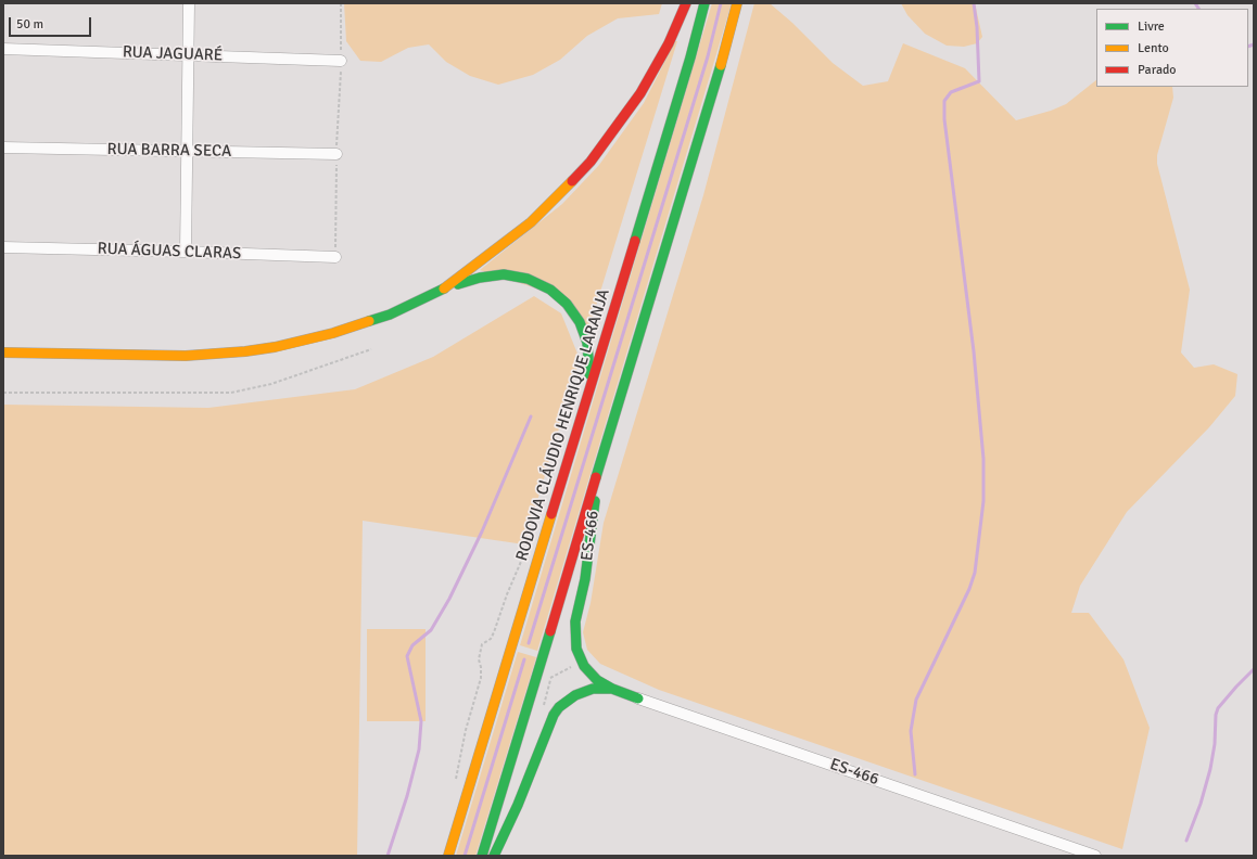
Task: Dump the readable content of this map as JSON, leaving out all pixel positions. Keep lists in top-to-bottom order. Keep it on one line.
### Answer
{"streets":{"main road":["RODOVIA CLÁUDIO HENRIQUE LARANJA","ES-466"],"street":["RUA JAGUARÉ","RUA BARRA SECA","RUA ÁGUAS CLARAS"]},"legend":["Livre","Lento","Parado"],"scale_bar":"50 m"}
